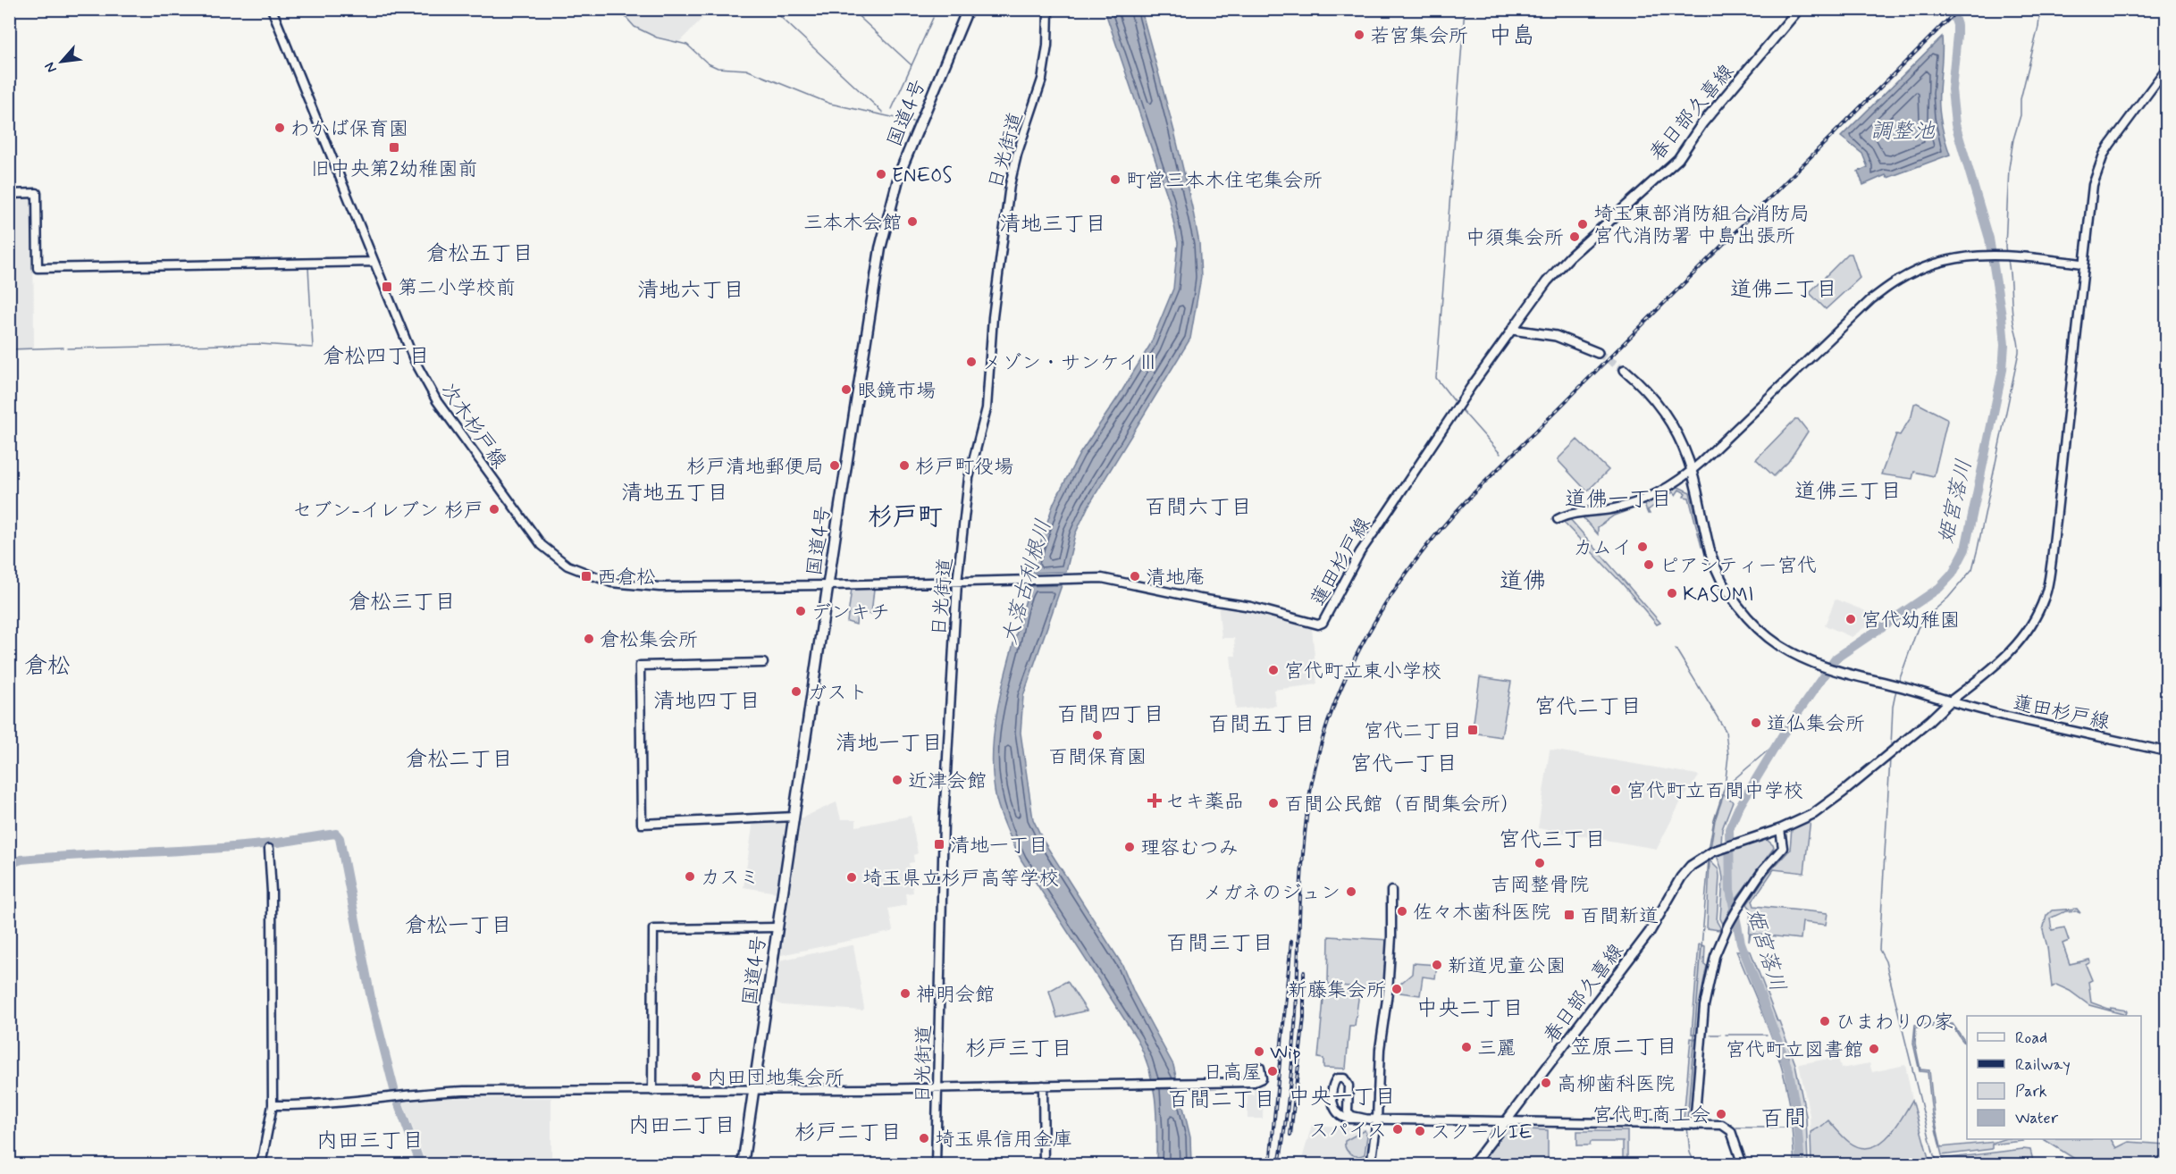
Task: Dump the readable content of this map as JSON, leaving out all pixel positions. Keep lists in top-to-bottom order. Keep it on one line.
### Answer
{"streets":{"highway":["国道4号"],"main road":["春日部久喜線"],"street":["日光街道","次木杉戸線","蓮田杉戸線"]},"crossings":[["春日部久喜線","蓮田杉戸線"],["国道4号","次木杉戸線"],["日光街道","蓮田杉戸線"]],"districts":["中島","清地三丁目","倉松五丁目","道佛二丁目","清地六丁目","倉松四丁目","道佛三丁目","清地五丁目","道佛一丁目","百間六丁目","杉戸町","道佛","倉松三丁目","倉松","清地四丁目","宮代二丁目","百間四丁目","百間五丁目","清地一丁目","倉松二丁目","宮代一丁目","宮代三丁目","倉松一丁目","百間三丁目","中央二丁目","笠原二丁目","杉戸三丁目","中央一丁目","百間二丁目","百間","内田二丁目","杉戸二丁目","内田三丁目"],"water":["調整池","姫宮落川","大落古利根川"],"places":{"other":["若宮集会所","わかば保育園","ENEOS","町営三本木住宅集会所","三本木会館","埼玉東部消防組合消防局 宮代消防署 中島出張所","中須集会所","メゾン・サンケイⅢ","眼鏡市場","杉戸清地郵便局","杉戸町役場","セブン-イレブン 杉戸","カムイ","ピアシティー宮代","清地庵","KASUMI","デンキチ","宮代幼稚園","倉松集会所","宮代町立東小学校","ガスト","道仏集会所","百間保育園","近津会館","宮代町立百間中学校","百間公民館（百間集会所）","理容むつみ","吉岡整骨院","カスミ","埼玉県立杉戸高等学校","メガネのジュン","佐々木歯科医院","新道児童公園","新藤集会所","神明会館","ひまわりの家","三麗","宮代町立図書館","Wip","日高屋","内田団地集会所","高柳歯科医院","宮代町商工会","スパイス","スクールIE","埼玉県信用金庫"],"transit":["旧中央第2幼稚園前","第二小学校前","西倉松","宮代二丁目","清地一丁目","百間新道"],"health":["セキ薬品"]},"legend":["Road","Railway","Park","Water"],"north":"bottom left"}
